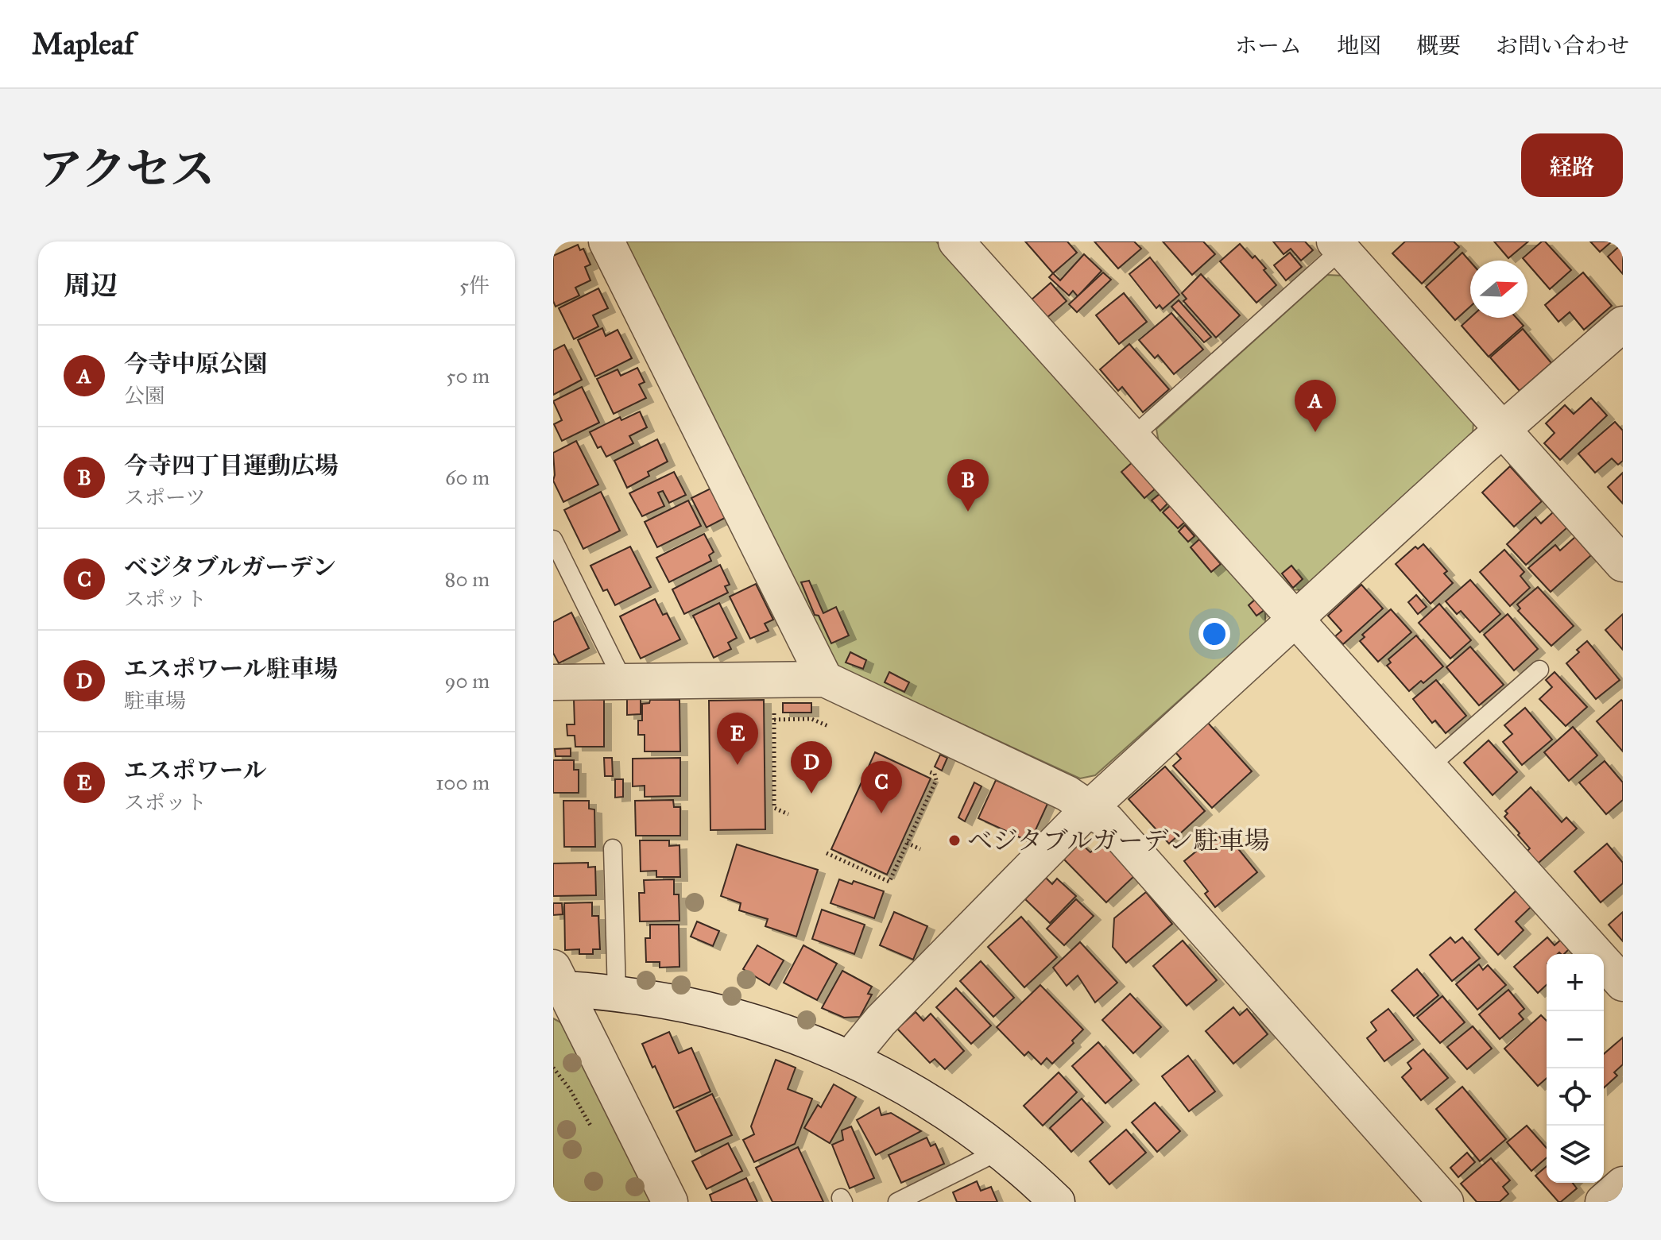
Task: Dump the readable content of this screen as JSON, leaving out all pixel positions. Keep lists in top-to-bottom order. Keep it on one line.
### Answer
{"places":["ベジタブルガーデン駐車場"],"north":"right","page":{"header":"Mapleaf","nav":["ホーム","地図","概要","お問い合わせ"],"title":"アクセス","buttons":"経路","heading":["周辺","5件"],"list":[{"mark":"A","name":"今寺中原公園","note":"公園","value":"50 m"},{"mark":"B","name":"今寺四丁目運動広場","note":"スポーツ","value":"60 m"},{"mark":"C","name":"ベジタブルガーデン","note":"スポット","value":"80 m"},{"mark":"D","name":"エスポワール駐車場","note":"駐車場","value":"90 m"},{"mark":"E","name":"エスポワール","note":"スポット","value":"100 m"}],"pins":["A","B","E","D","C"],"map_buttons":["+","−"]}}
